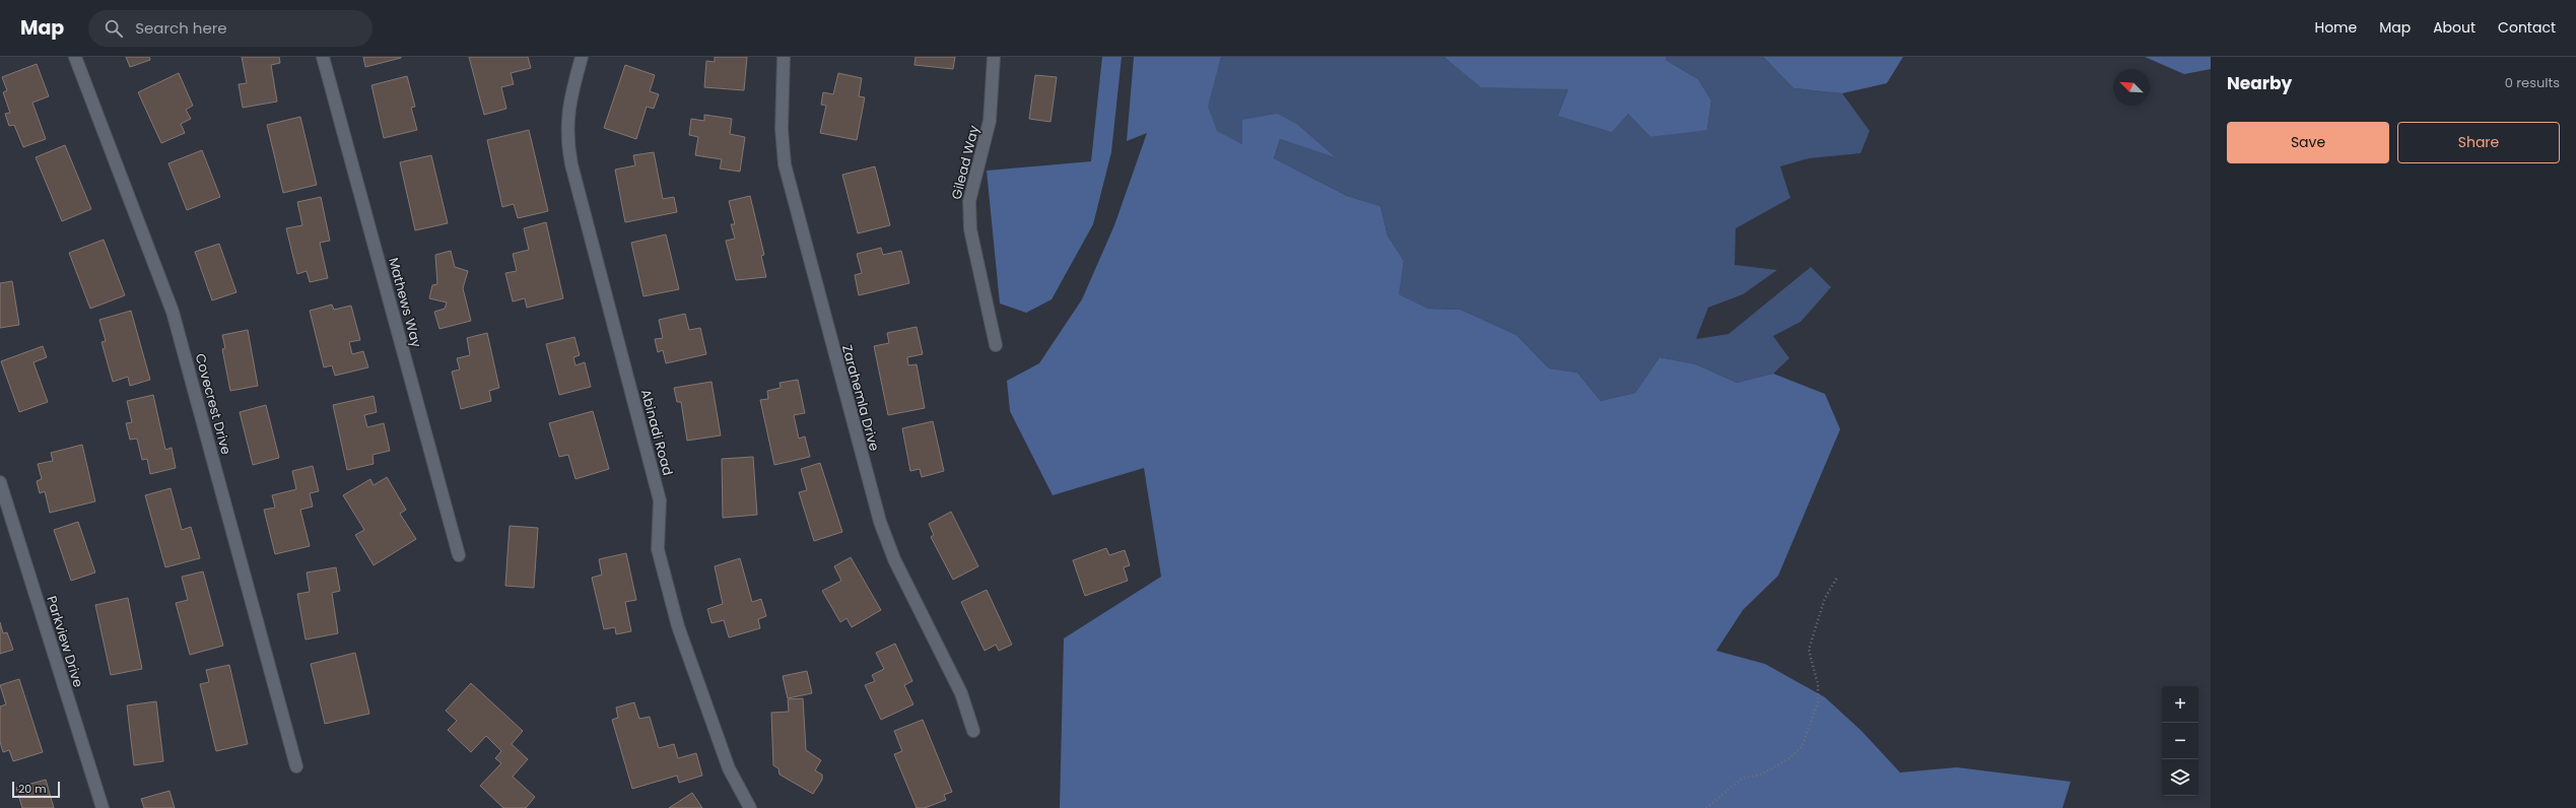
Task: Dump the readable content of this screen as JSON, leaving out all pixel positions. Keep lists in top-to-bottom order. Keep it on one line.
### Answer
{"streets":{"street":["Gilead Way","Mathews Way","Zarahemla Drive","Covecrest Drive","Abinadi Road","Parkview Drive"]},"scale_bar":"20 m","north":"top left","page":{"header":"Map","search":"Search here","nav":["Home","Map","About","Contact"],"heading":["Nearby","0 results"],"buttons":["Save","Share"],"map_buttons":["+","−"],"scale":"20 m"}}
